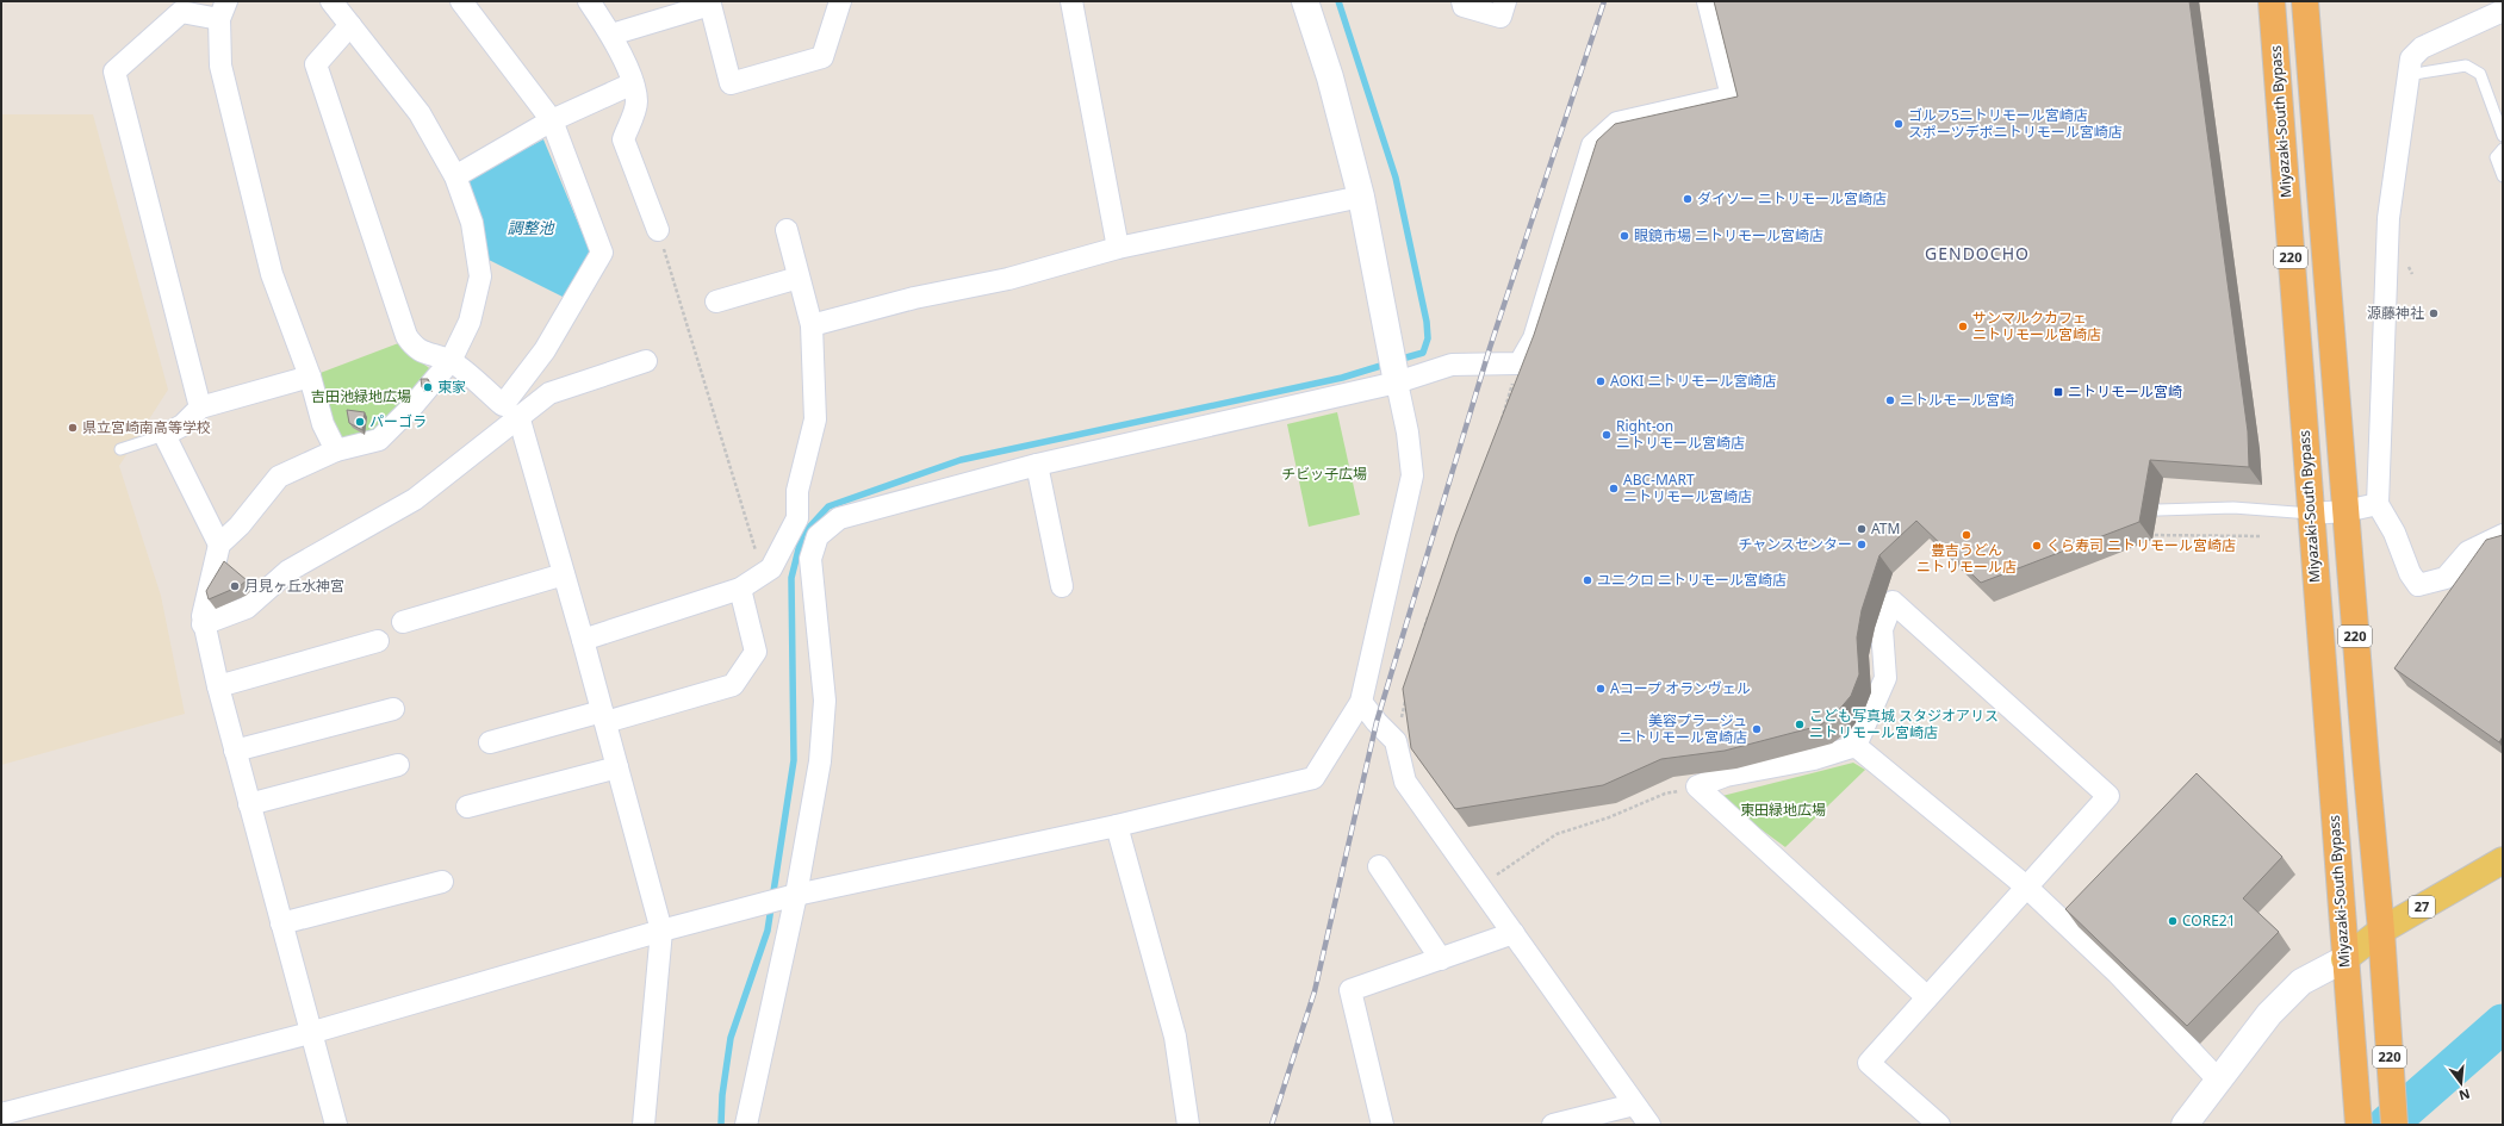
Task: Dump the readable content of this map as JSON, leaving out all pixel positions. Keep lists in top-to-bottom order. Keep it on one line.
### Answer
{"streets":{"highway":["Miyazaki-South Bypass","220"],"main road":["27"]},"crossings":[["Miyazaki-South Bypass","27"],["220","27"]],"districts":["GENDOCHO"],"water":["調整池"],"parks":["吉田池緑地広場","チビッ子広場","東田緑地広場"],"places":{"other":["ゴルフ5ニトリモール宮崎店 スポーツデポニトリモール宮崎店","ダイソー ニトリモール宮崎店","眼鏡市場 ニトリモール宮崎店","源藤神社","サンマルクカフェ ニトリモール宮崎店","AOKI ニトリモール宮崎店","東家","ニトルモール宮崎","パーゴラ","県立宮崎南高等学校","Right-on ニトリモール宮崎店","ABC-MART ニトリモール宮崎店","ATM","豊吉うどん ニトリモール店","チャンスセンター","くら寿司 ニトリモール宮崎店","ユニクロ ニトリモール宮崎店","月見ヶ丘水神宮","Aコープ オランヴェル","こども写真城 スタジオアリス ニトリモール宮崎店","美容プラージュ ニトリモール宮崎店","CORE21"],"transit":["ニトリモール宮崎"]},"north":"bottom"}
